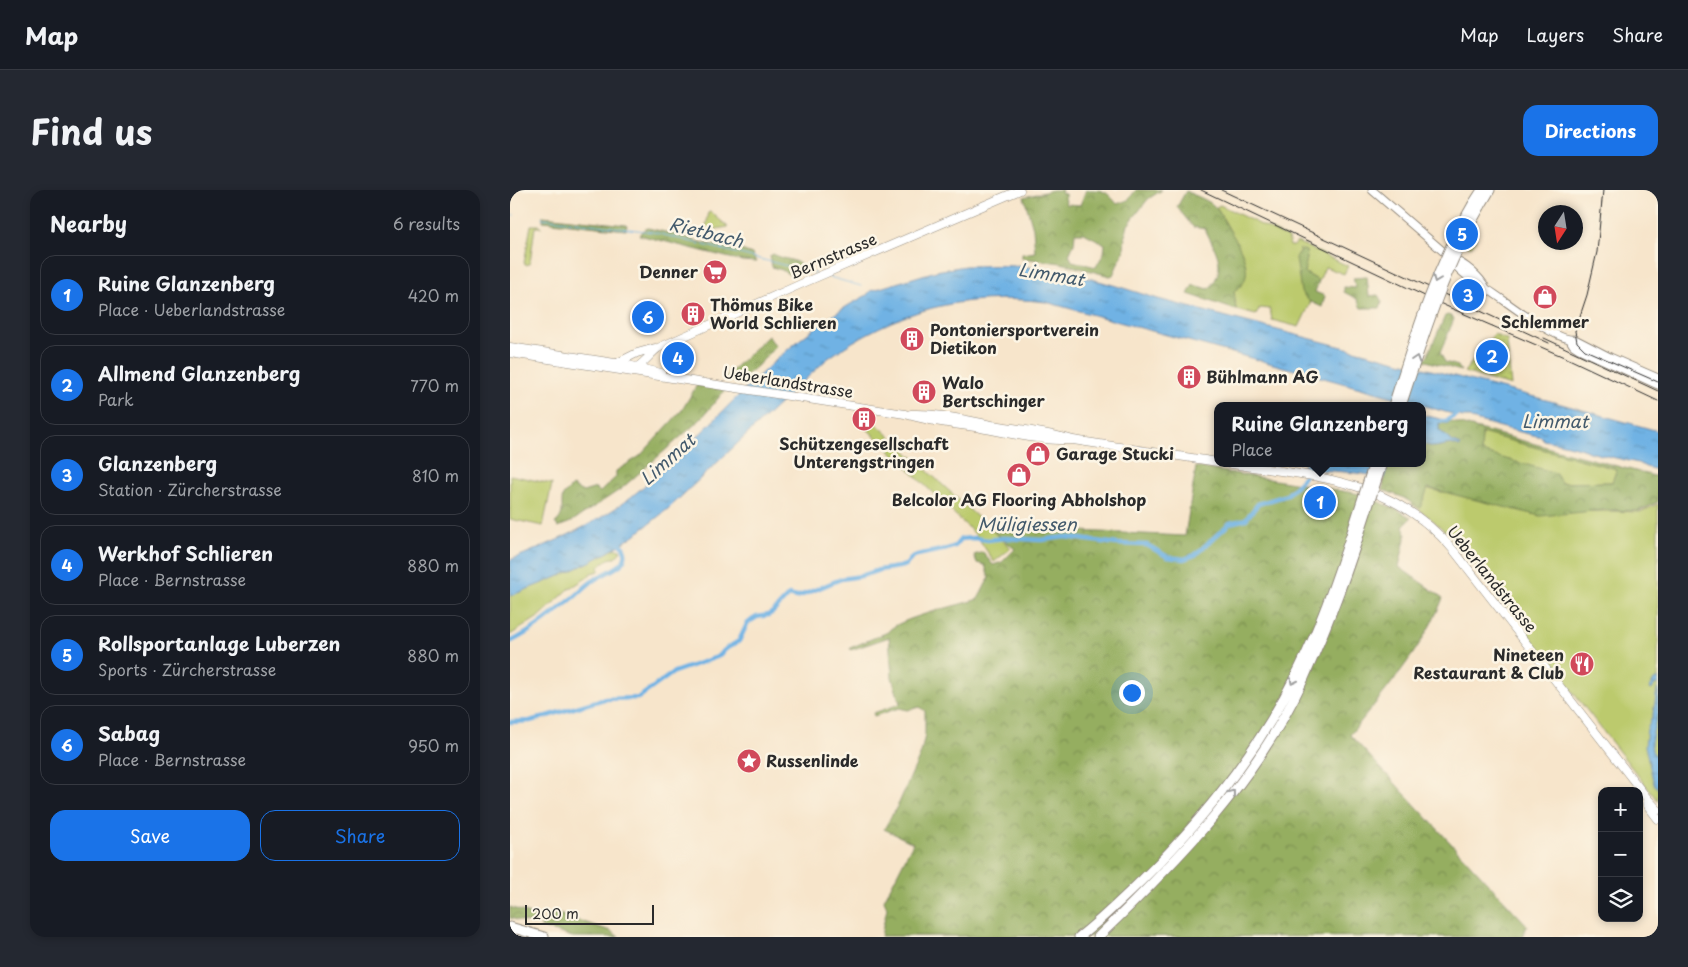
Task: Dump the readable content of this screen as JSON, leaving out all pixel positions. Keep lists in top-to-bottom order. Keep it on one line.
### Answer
{"streets":{"main road":["Bernstrasse","Ueberlandstrasse"]},"water":["Rietbach","Limmat","Müligiessen"],"places":{"supermarket":["Denner"],"shop":["Schlemmer","Garage Stucki","Belcolor AG Flooring Abholshop"],"building":["Thömus Bike World Schlieren","Pontoniersportverein Dietikon","Bühlmann AG","Walo Bertschinger","Schützengesellschaft Unterengstringen"],"restaurant":["Nineteen Restaurant & Club"],"place":["Russenlinde"]},"scale_bar":"200 m","north":"bottom","page":{"header":"Map","nav":["Map","Layers","Share"],"title":"Find us","buttons":["Directions",["Save","Share"]],"heading":["Nearby","6 results"],"pins":["5","3","6","2","4","1"],"list":[{"mark":"1","name":"Ruine Glanzenberg","note":"Place · Ueberlandstrasse","value":"420 m"},{"mark":"2","name":"Allmend Glanzenberg","note":"Park","value":"770 m"},{"mark":"3","name":"Glanzenberg","note":"Station · Zürcherstrasse","value":"810 m"},{"mark":"4","name":"Werkhof Schlieren","note":"Place · Bernstrasse","value":"880 m"},{"mark":"5","name":"Rollsportanlage Luberzen","note":"Sports · Zürcherstrasse","value":"880 m"},{"mark":"6","name":"Sabag","note":"Place · Bernstrasse","value":"950 m"}],"popup":["Ruine Glanzenberg","Place"],"map_buttons":["+","−"],"scale":"200 m"}}
